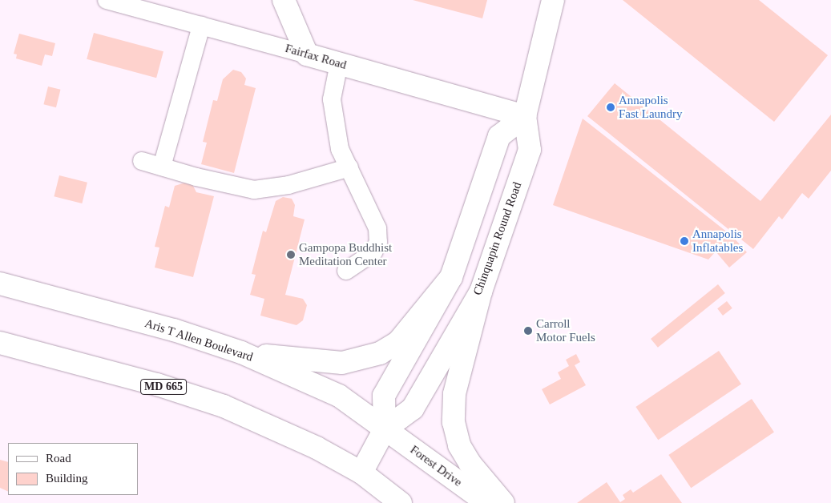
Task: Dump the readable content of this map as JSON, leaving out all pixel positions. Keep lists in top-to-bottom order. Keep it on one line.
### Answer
{"streets":{"main road":["Fairfax Road","Chinquapin Round Road","Aris T Allen Boulevard","MD 665","Forest Drive"]},"crossings":[["Fairfax Road","Chinquapin Round Road"],["Chinquapin Round Road","Aris T Allen Boulevard"],["Chinquapin Round Road","MD 665"],["Chinquapin Round Road","Forest Drive"],["Aris T Allen Boulevard","Forest Drive"]],"places":["Annapolis Fast Laundry","Annapolis Inflatables","Gampopa Buddhist Meditation Center","Carroll Motor Fuels"],"legend":["Road","Building"]}
